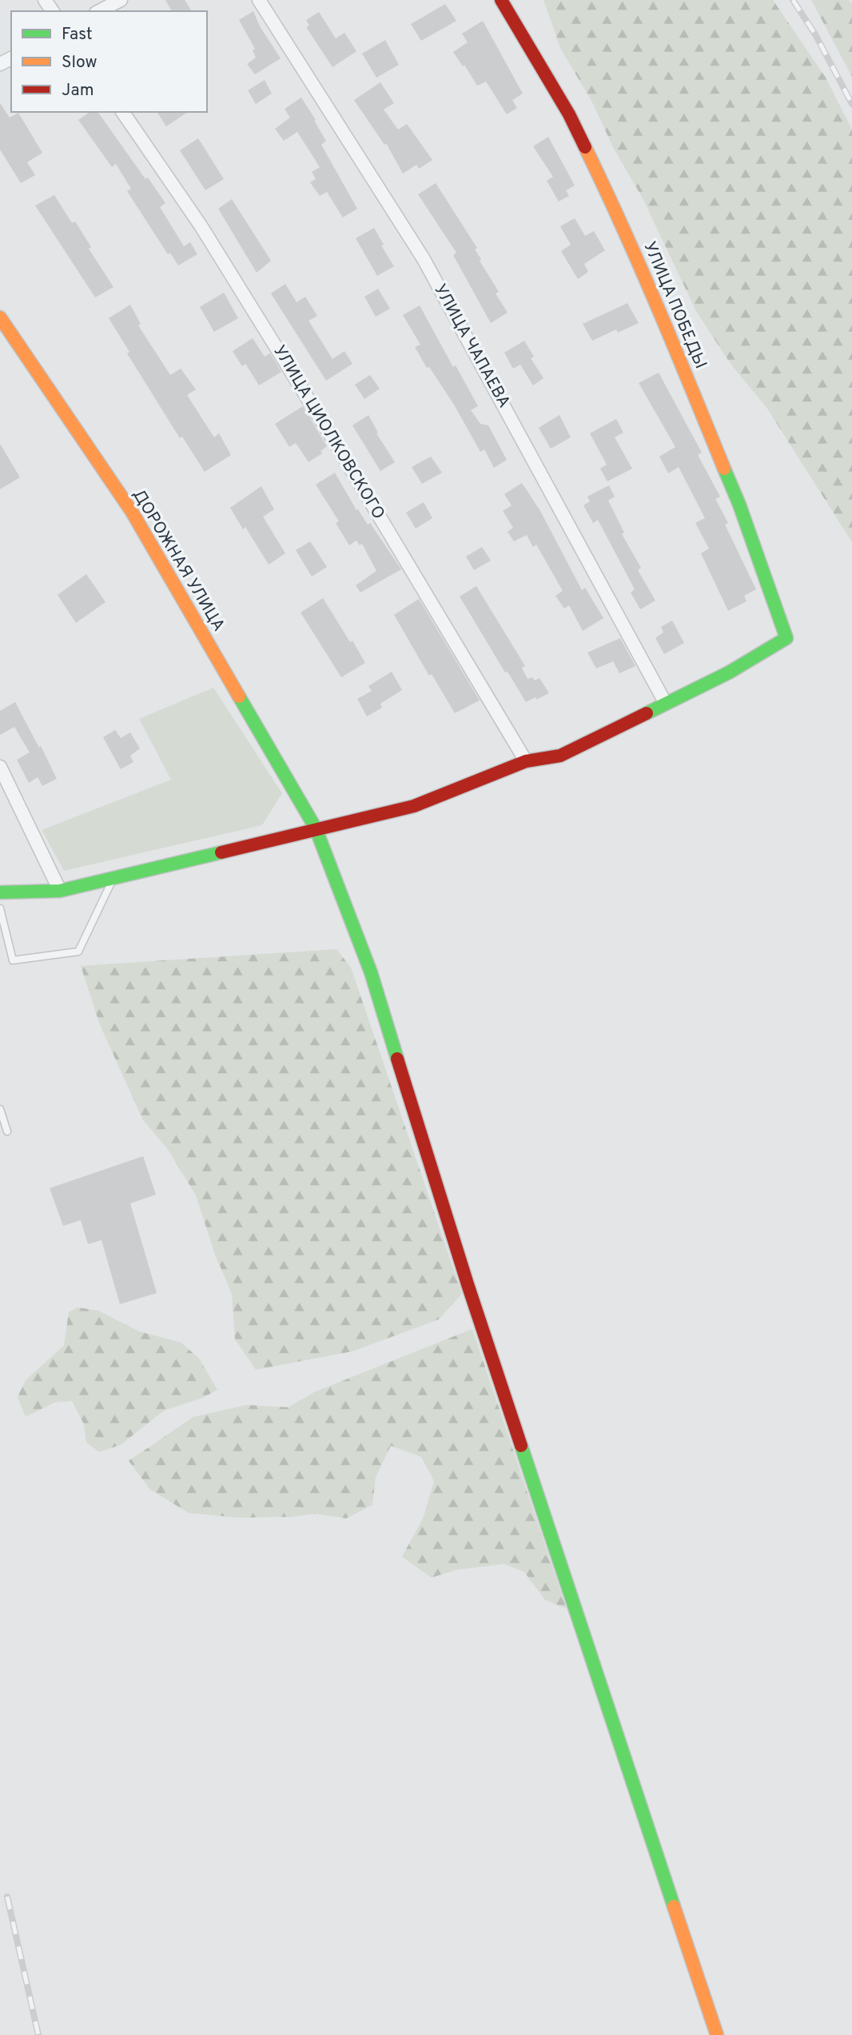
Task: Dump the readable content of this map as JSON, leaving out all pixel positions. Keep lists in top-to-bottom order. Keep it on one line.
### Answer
{"streets":{"main road":["УЛИЦА ПОБЕДЫ","ДОРОЖНАЯ УЛИЦА"],"street":["УЛИЦА ЧАПАЕВА","УЛИЦА ЦИОЛКОВСКОГО"]},"crossings":[["УЛИЦА ПОБЕДЫ","УЛИЦА ЧАПАЕВА"]],"legend":["Fast","Slow","Jam"]}
